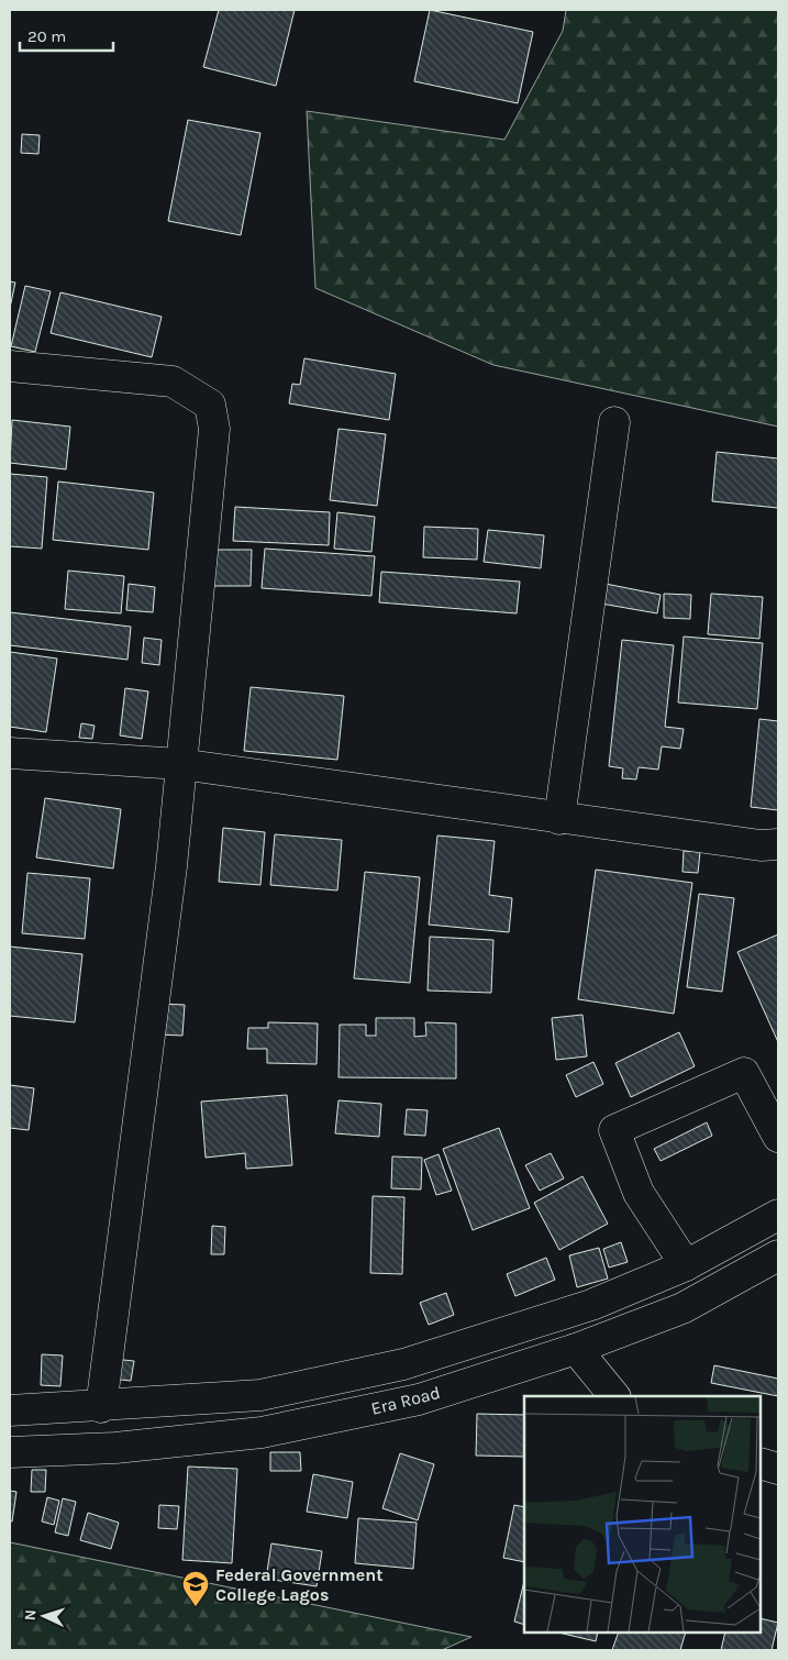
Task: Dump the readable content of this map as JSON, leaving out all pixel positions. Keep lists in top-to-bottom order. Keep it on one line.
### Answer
{"streets":{"street":["Era Road"]},"places":{"school or university":["Federal Government College Lagos"]},"scale_bar":"20 m","north":"left"}
